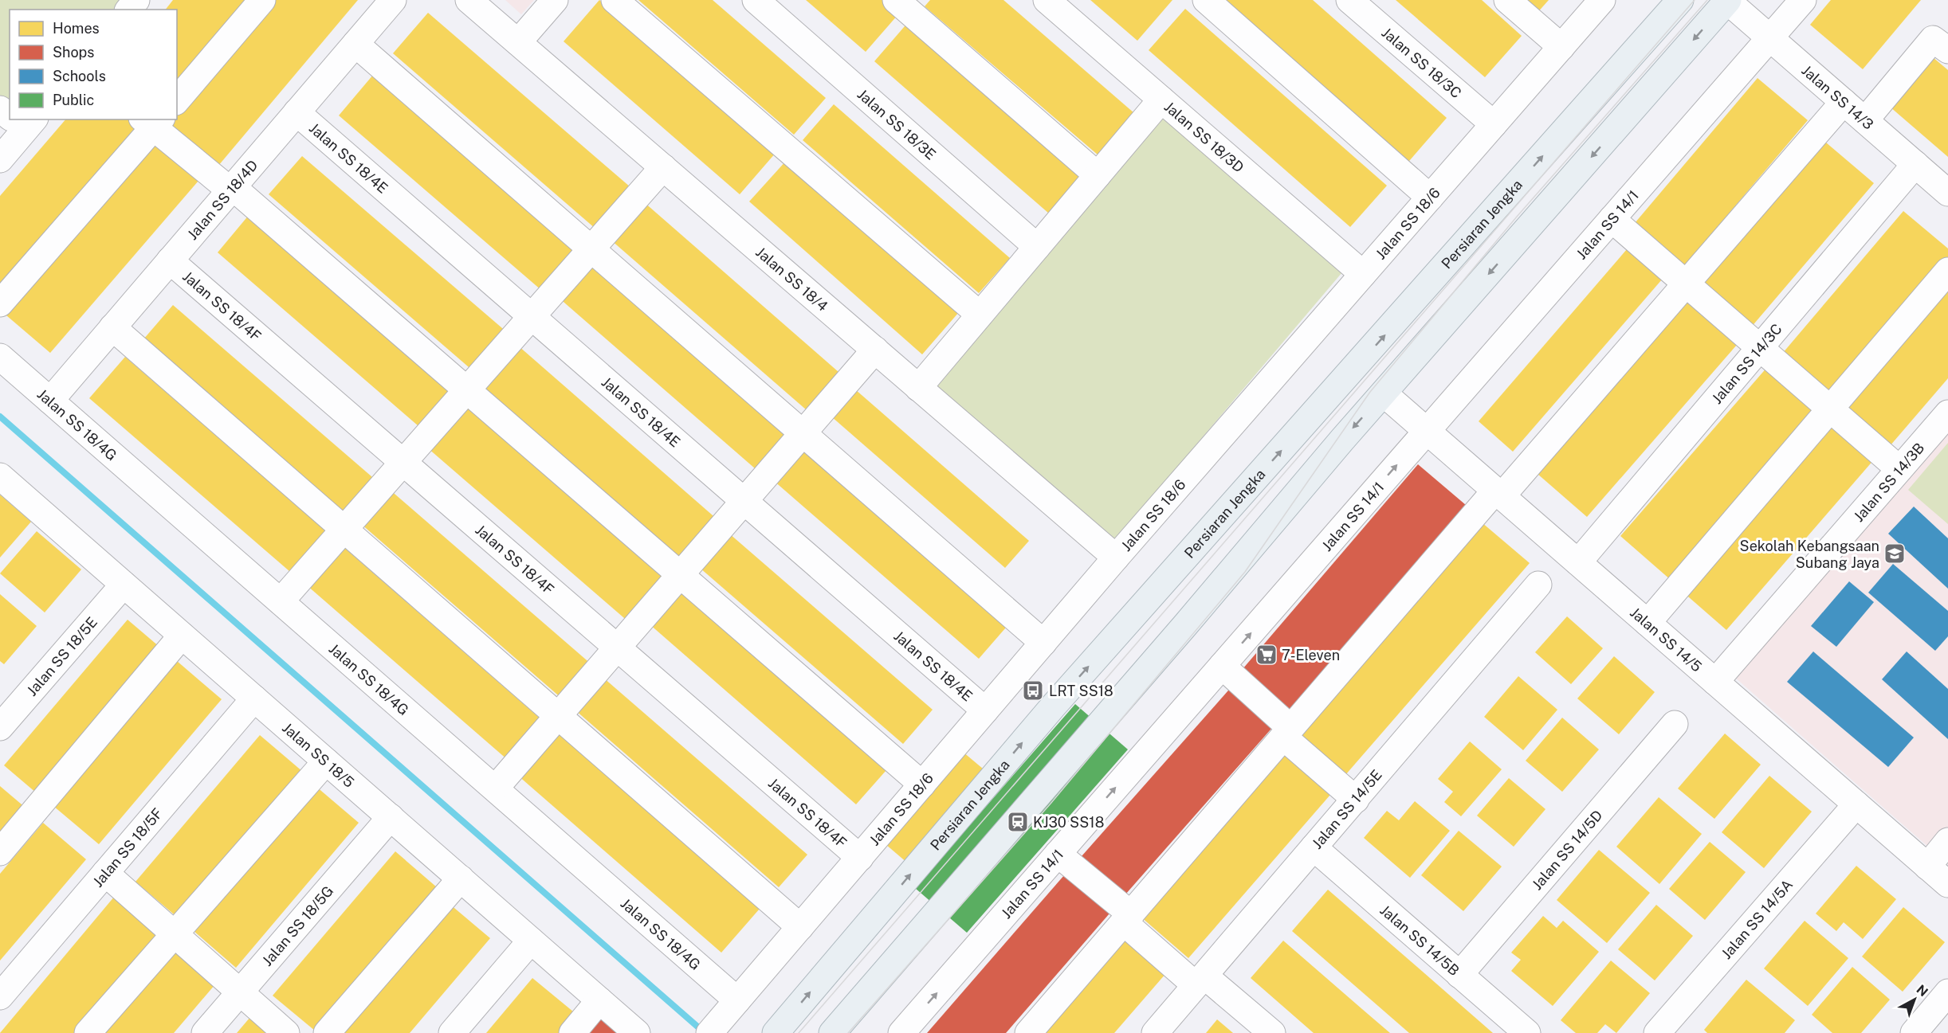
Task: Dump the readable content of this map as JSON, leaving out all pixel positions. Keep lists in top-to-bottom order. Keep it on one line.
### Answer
{"streets":{"main road":["Persiaran Jengka"],"street":["Jalan SS 18/3C","Jalan SS 14/3","Jalan SS 18/3E","Jalan SS 18/3D","Jalan SS 18/4E","Jalan SS 18/4D","Jalan SS 18/6","Jalan SS 14/1","Jalan SS 18/4","Jalan SS 18/4F","Jalan SS 14/3C","Jalan SS 18/4G","Jalan SS 14/3B","Jalan SS 14/5","Jalan SS 18/5E","Jalan SS 18/5","Jalan SS 14/5E","Jalan SS 18/5F","Jalan SS 14/5D","Jalan SS 14/5A","Jalan SS 18/5G","Jalan SS 14/5B"]},"crossings":[["Jalan SS 18/3C","Jalan SS 18/6"],["Jalan SS 14/3","Jalan SS 14/1"],["Jalan SS 14/3","Jalan SS 14/3C"],["Jalan SS 18/3D","Jalan SS 18/6"],["Jalan SS 18/4E","Jalan SS 18/4D"],["Jalan SS 18/4E","Jalan SS 18/6"],["Jalan SS 18/4D","Jalan SS 18/4F"],["Jalan SS 18/4D","Jalan SS 18/4G"],["Jalan SS 18/6","Jalan SS 18/4"],["Jalan SS 18/6","Jalan SS 18/4F"],["Jalan SS 18/6","Jalan SS 18/4G"],["Jalan SS 14/1","Jalan SS 14/5"],["Jalan SS 14/3C","Jalan SS 14/5"],["Jalan SS 14/3B","Jalan SS 14/5"],["Jalan SS 14/5","Jalan SS 14/5A"],["Jalan SS 18/5E","Jalan SS 18/5"],["Jalan SS 18/5","Jalan SS 18/5F"],["Jalan SS 18/5","Jalan SS 18/5G"],["Jalan SS 14/5E","Jalan SS 14/5B"],["Jalan SS 14/5D","Jalan SS 14/5B"]],"places":{"school or university":["Sekolah Kebangsaan Subang Jaya"],"supermarket":["7-Eleven"],"bus stop":["LRT SS18"],"station":["KJ30 SS18"]},"legend":["Homes","Shops","Schools","Public"],"north":"top right"}
